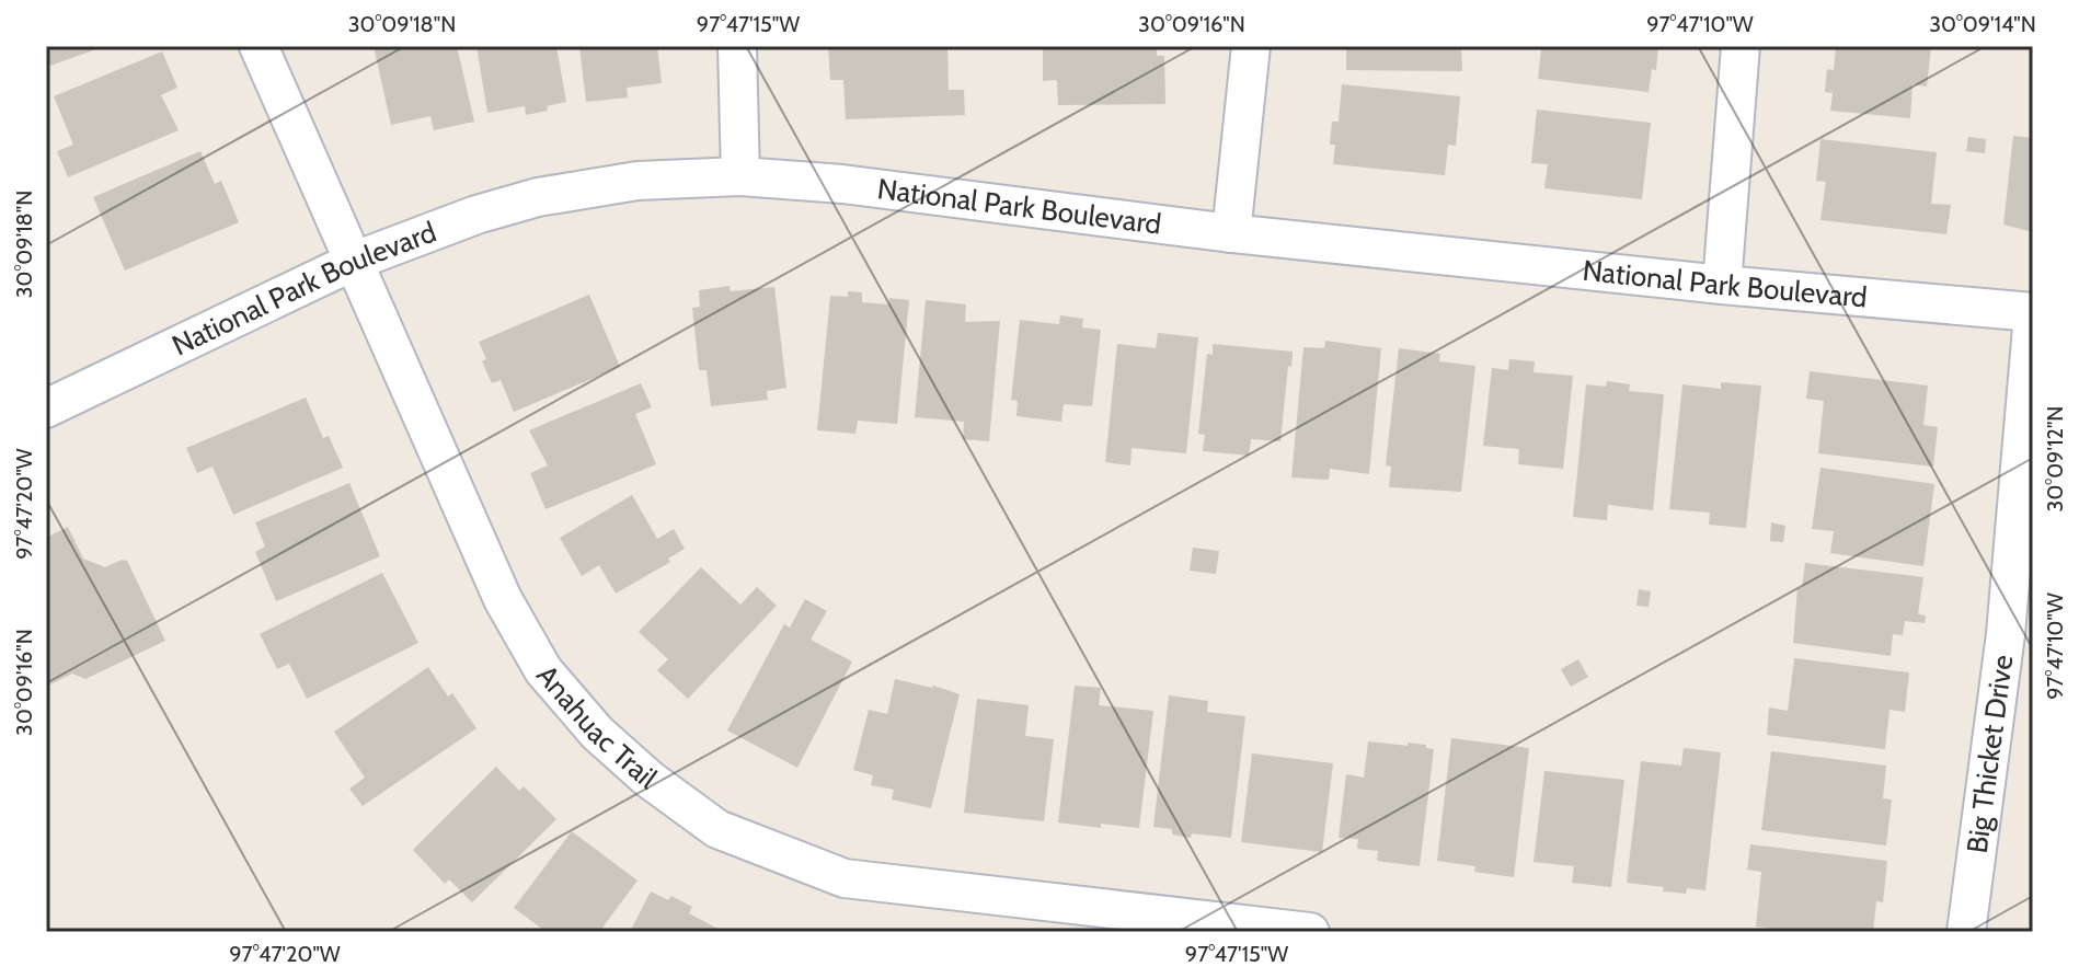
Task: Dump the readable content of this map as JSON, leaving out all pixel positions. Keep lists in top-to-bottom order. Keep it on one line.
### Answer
{"streets":{"street":["National Park Boulevard","Anahuac Trail","Big Thicket Drive"]},"crossings":[["National Park Boulevard","Anahuac Trail"],["National Park Boulevard","Big Thicket Drive"]],"coordinates":["30°09'18\"N","97°47'15\"W","30°09'16\"N","97°47'10\"W","30°09'14\"N","30°09'12\"N","97°47'20\"W"]}
